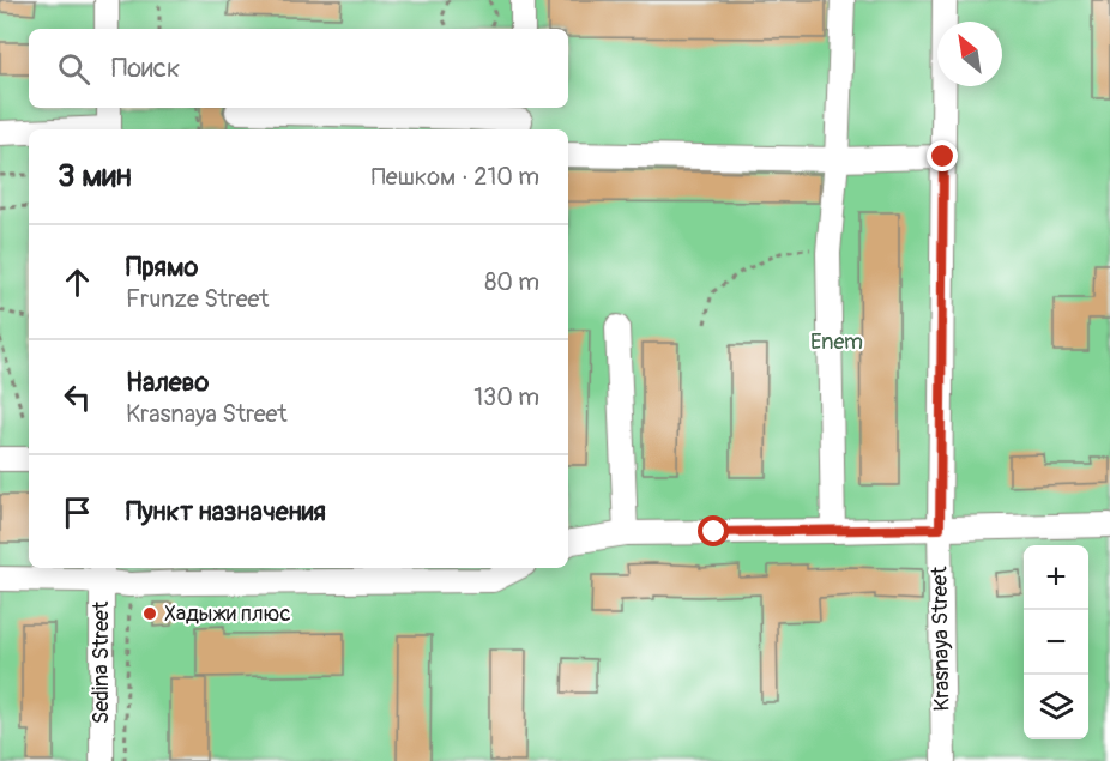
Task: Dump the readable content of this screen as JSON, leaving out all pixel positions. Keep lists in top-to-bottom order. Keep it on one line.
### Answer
{"streets":{"street":["Krasnaya Street","Sedina Street"]},"parks":["Enem"],"places":["Хадыжи плюс"],"north":"top left","page":{"search":"Поиск","heading":["3 мин","Пешком · 210 m"],"list":[["Прямо","Frunze Street","80 m"],["Налево","Krasnaya Street","130 m"],"Пункт назначения"],"map_buttons":["+","−"]}}
